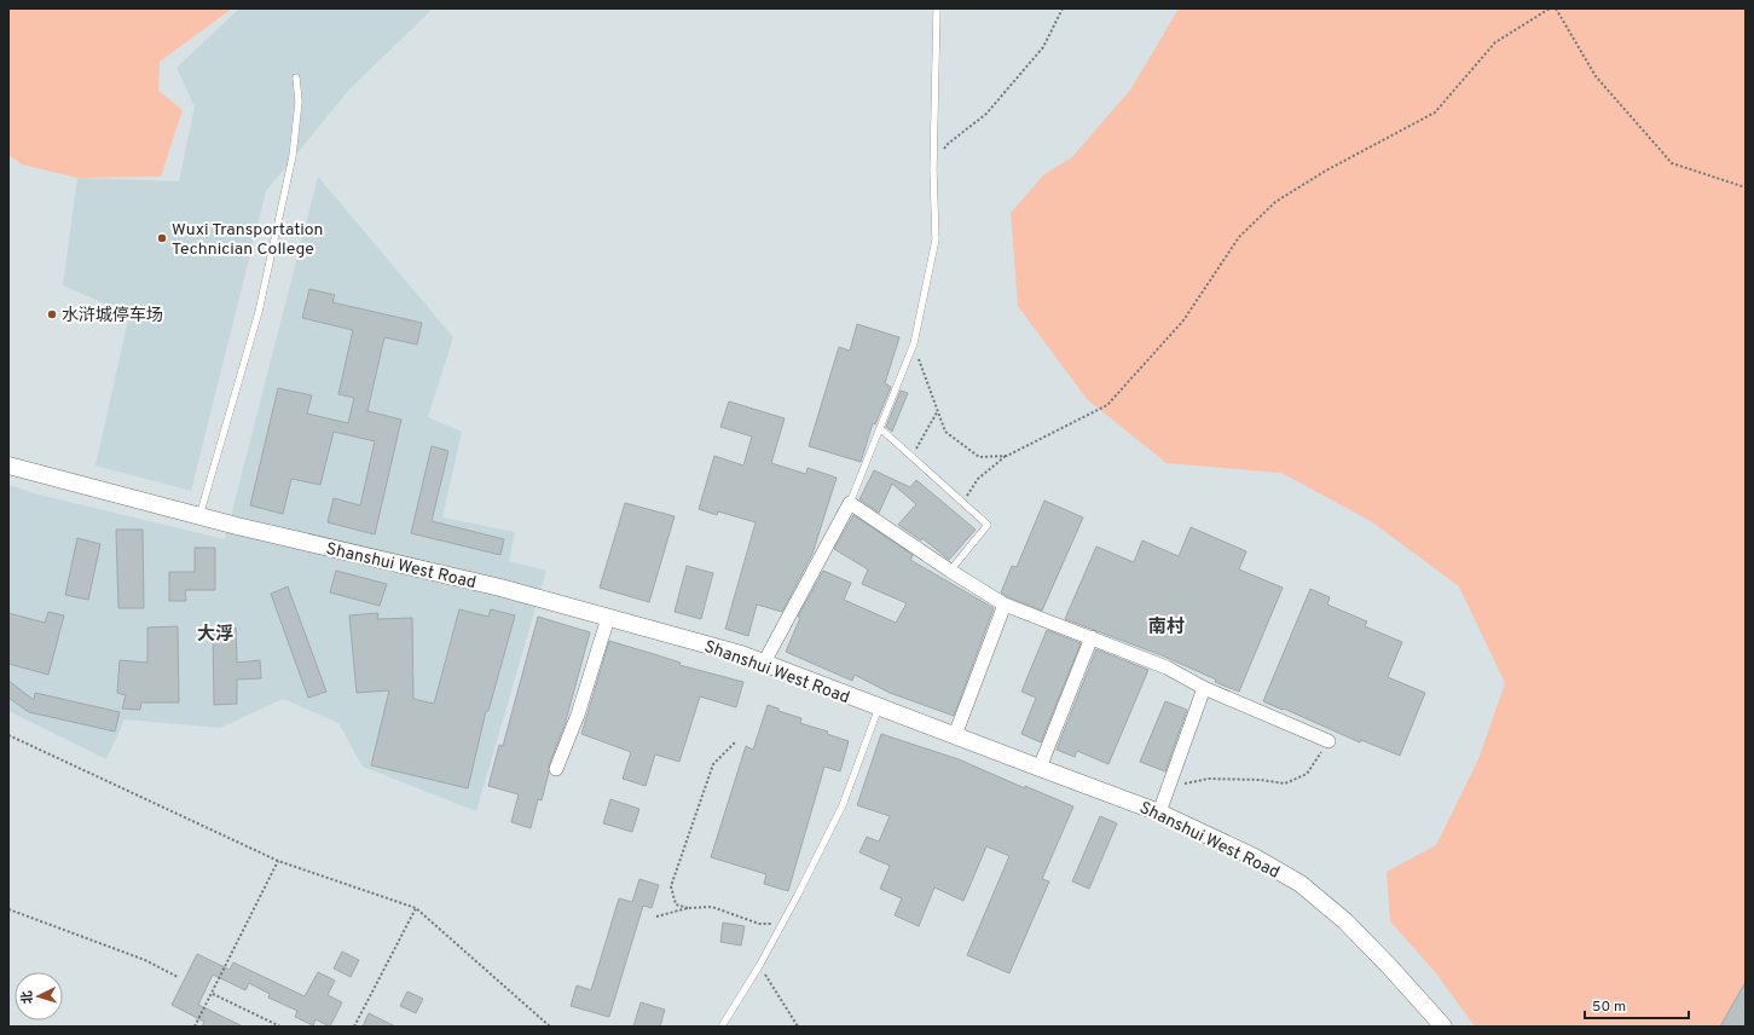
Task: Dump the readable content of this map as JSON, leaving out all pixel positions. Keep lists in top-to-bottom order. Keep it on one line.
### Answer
{"streets":{"street":["Shanshui West Road"]},"districts":["南村","大浮"],"places":["Wuxi Transportation Technician College","水浒城停车场"],"scale_bar":"50 m","north":"left"}
